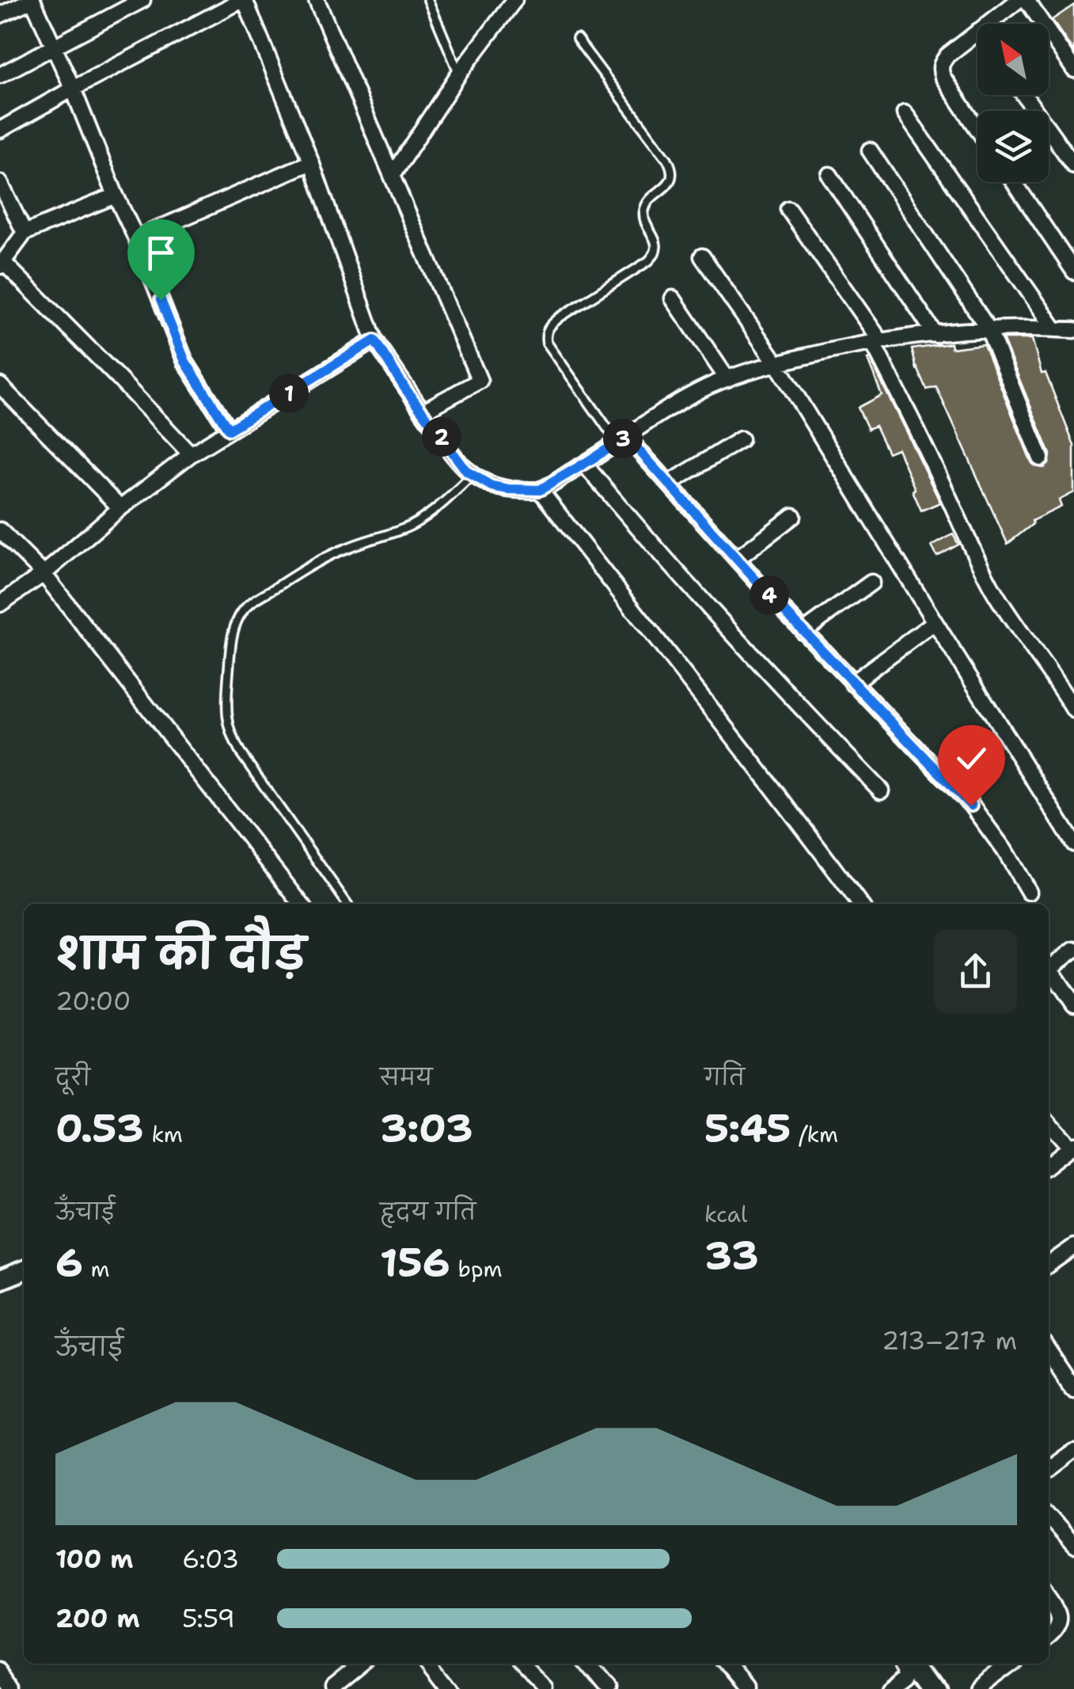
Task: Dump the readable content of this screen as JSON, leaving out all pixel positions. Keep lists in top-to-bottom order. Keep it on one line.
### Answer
{"north":"top left","page":{"pins":["1","2","3","4"],"heading":["शाम की दौड़","20:00"],"stats":[["दूरी","0.53 km"],["समय","3:03"],["गति","5:45 /km"],["ऊँचाई","6 m"],["हृदय गति","156 bpm"],["kcal","33"]],"chart":["ऊँचाई","213–217 m"],"list":[{"name":"100 m","note":"6:03"},{"name":"200 m","note":"5:59"}]}}
